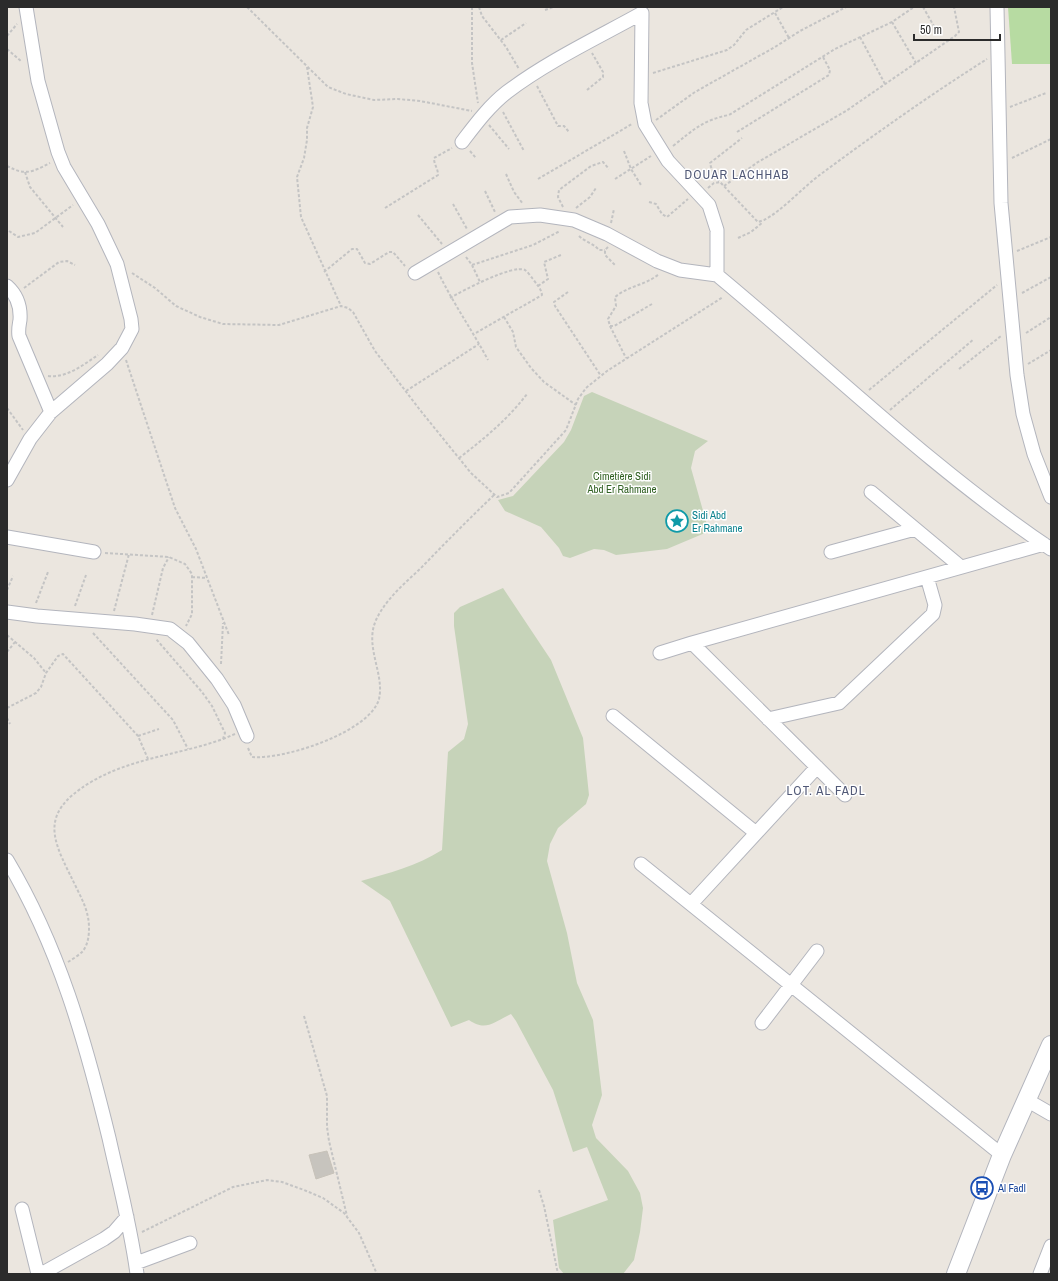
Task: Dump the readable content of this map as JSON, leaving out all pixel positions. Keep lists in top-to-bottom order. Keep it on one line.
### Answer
{"districts":["DOUAR LACHHAB","LOT. AL FADL"],"parks":["Cimetière Sidi Abd Er Rahmane"],"places":{"place":["Sidi Abd Er Rahmane"],"bus stop":["Al Fadl"]},"scale_bar":"50 m"}
